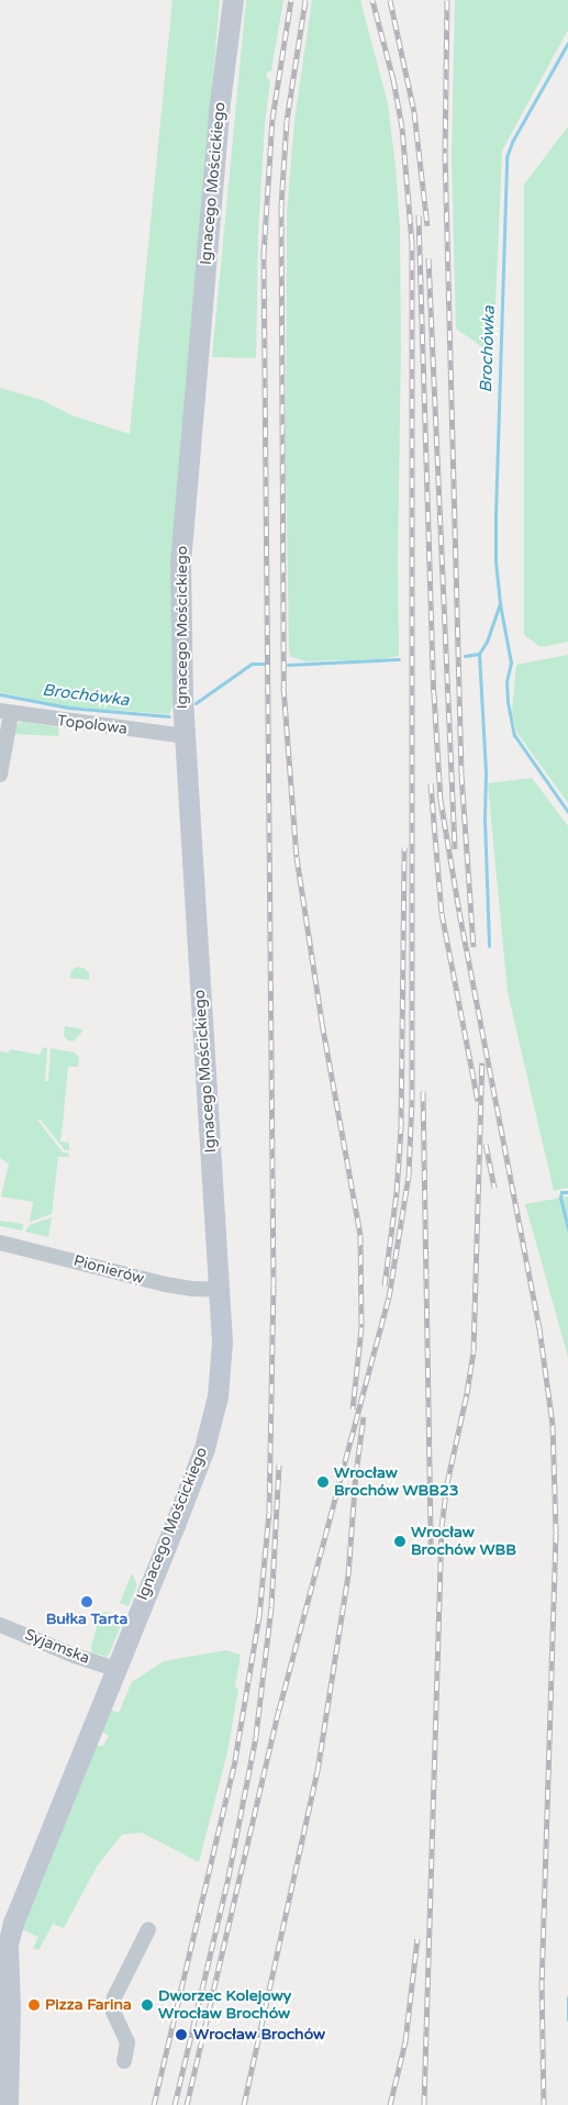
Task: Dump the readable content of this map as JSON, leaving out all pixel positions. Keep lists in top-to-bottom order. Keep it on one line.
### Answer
{"streets":{"street":["Ignacego Mościckiego","Topolowa","Pionierów","Syjamska"]},"crossings":[["Ignacego Mościckiego","Topolowa"],["Ignacego Mościckiego","Pionierów"],["Ignacego Mościckiego","Syjamska"]],"water":["Brochówka"],"places":["Wrocław Brochów WBB23","Wrocław Brochów WBB","Bułka Tarta","Pizza Farina","Dworzec Kolejowy Wrocław Brochów","Wrocław Brochów"]}
